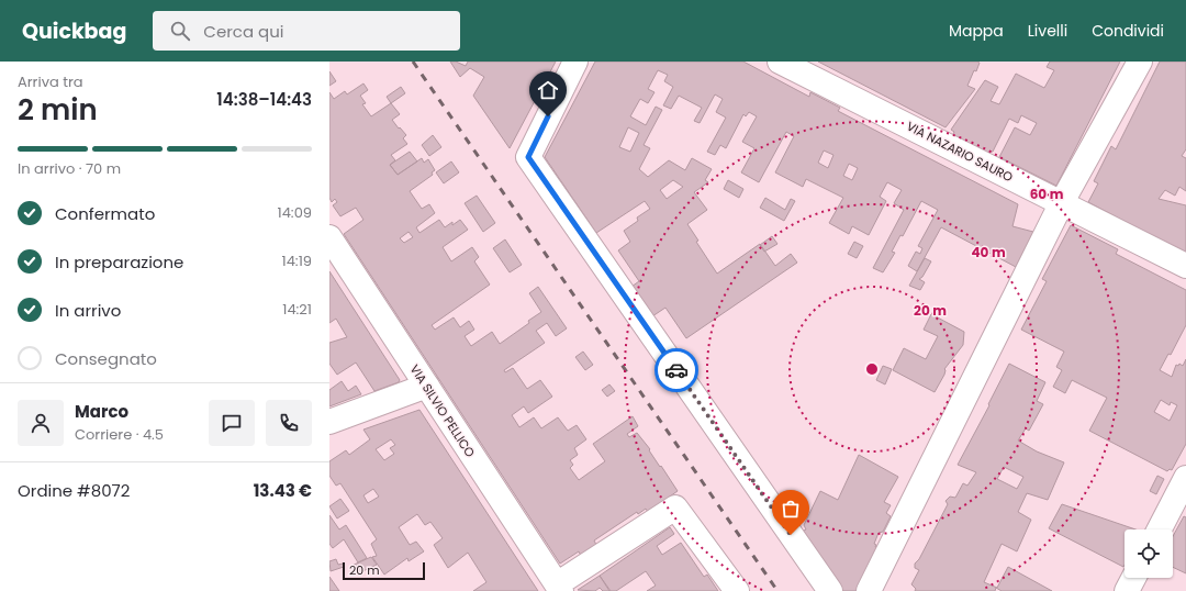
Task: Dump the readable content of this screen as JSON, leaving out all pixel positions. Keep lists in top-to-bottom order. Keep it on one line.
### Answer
{"streets":{"street":["VIA NAZARIO SAURO","VIA SILVIO PELLICO"]},"scale_bar":"20 m","page":{"header":"Quickbag","search":"Cerca qui","nav":["Mappa","Livelli","Condividi"],"heading":["2 min","Arriva tra","14:38–14:43"],"panel":["Marco","Corriere · 4.5","Ordine #8072","13.43 €"],"bar":"In arrivo · 70 m","list":[["Confermato","14:09"],["In preparazione","14:19"],["In arrivo","14:21"],"Consegnato"],"scale":"20 m"},"rings":["60 m","40 m","20 m"]}
